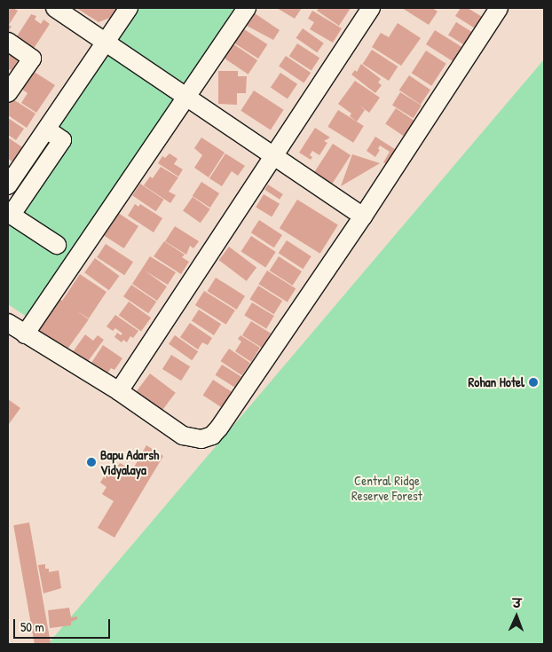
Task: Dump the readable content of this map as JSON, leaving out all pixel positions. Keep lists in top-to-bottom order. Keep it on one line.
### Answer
{"parks":["Central Ridge Reserve Forest"],"places":["Rohan Hotel","Bapu Adarsh Vidyalaya"],"scale_bar":"50 m","north":"top"}
